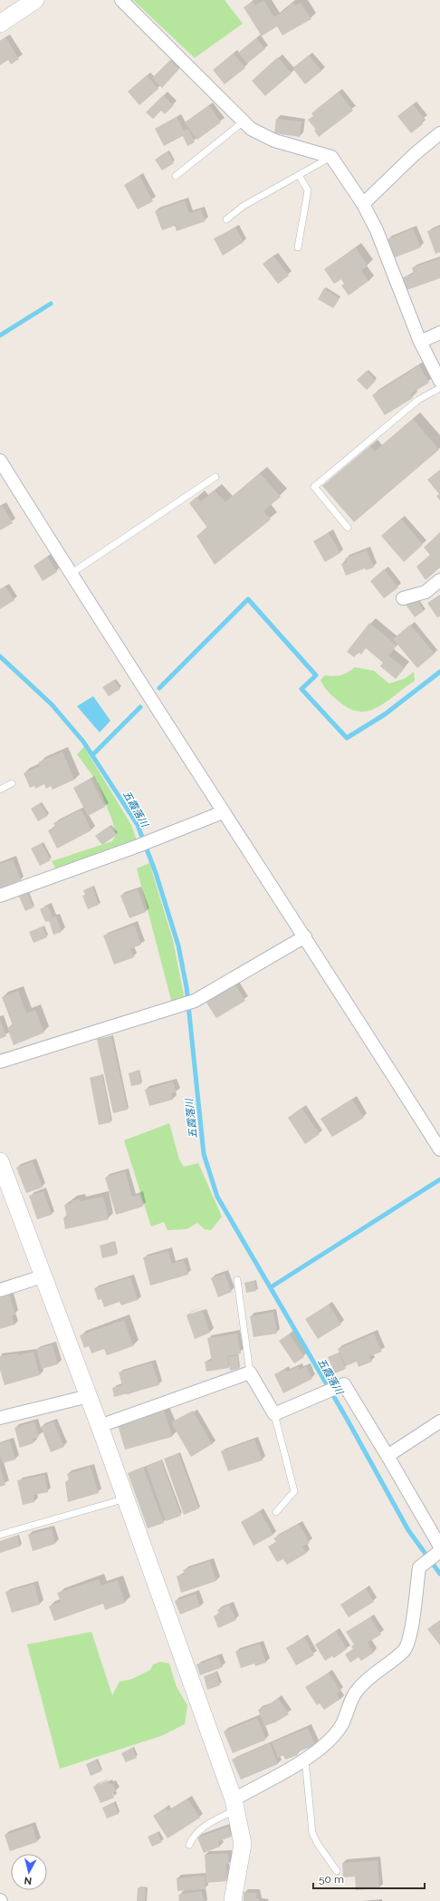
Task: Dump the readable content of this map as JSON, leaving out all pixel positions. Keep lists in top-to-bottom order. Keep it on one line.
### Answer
{"water":["五霞落川"],"scale_bar":"50 m","north":"bottom"}
